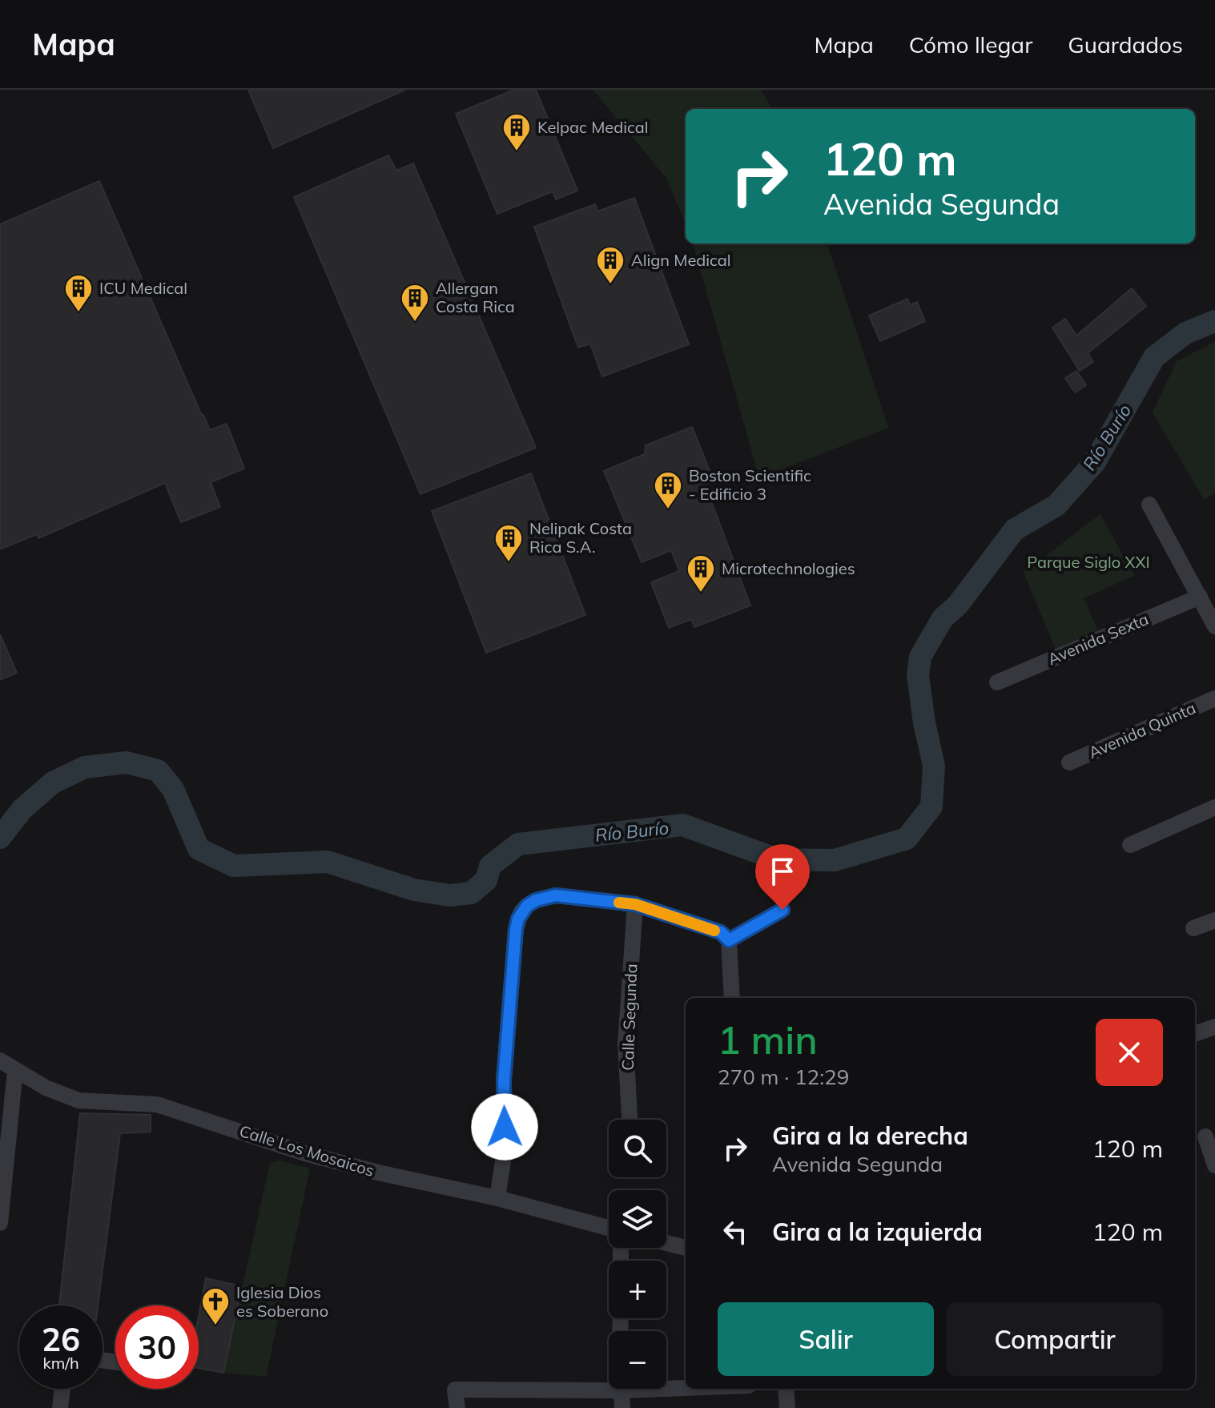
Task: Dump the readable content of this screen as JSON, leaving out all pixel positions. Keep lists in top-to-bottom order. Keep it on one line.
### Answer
{"streets":{"street":["Avenida Sexta","Avenida Quinta","Calle Segunda","Calle Los Mosaicos"]},"water":["Río Burío"],"parks":["Parque Siglo XXI"],"places":{"building":["Kelpac Medical","Align Medical","ICU Medical","Allergan Costa Rica","Boston Scientific - Edificio 3","Nelipak Costa Rica S.A.","Microtechnologies"],"church":["Iglesia Dios es Soberano"]},"page":{"header":"Mapa","nav":["Mapa","Cómo llegar","Guardados"],"turn":["120 m","Avenida Segunda"],"heading":["1 min","270 m · 12:29"],"list":[{"name":"Gira a la derecha","note":"Avenida Segunda","value":"120 m"},{"name":"Gira a la izquierda","value":"120 m"}],"map_buttons":["+","−"],"buttons":["Salir","Compartir"],"speed":"26 km/h","limit":"30"}}
